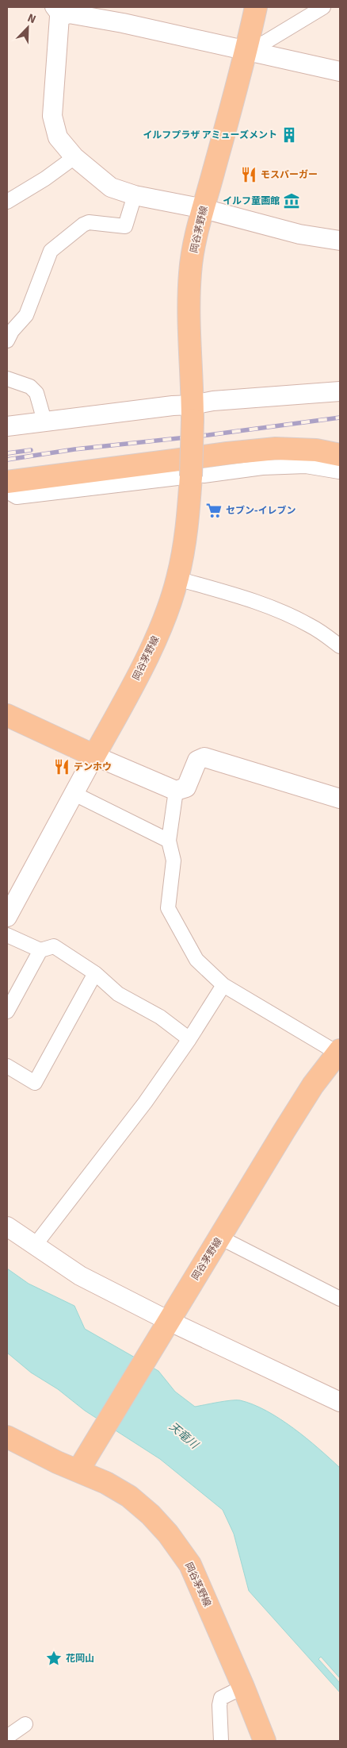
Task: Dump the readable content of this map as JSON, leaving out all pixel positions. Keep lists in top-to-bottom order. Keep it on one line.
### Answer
{"streets":{"main road":["岡谷茅野線"]},"water":["天竜川"],"places":{"building":["イルフプラザ アミューズメント"],"restaurant":["モスバーガー","テンホウ"],"museum":["イルフ童画館"],"supermarket":["セブン-イレブン"],"place":["花岡山"]},"north":"top right"}
